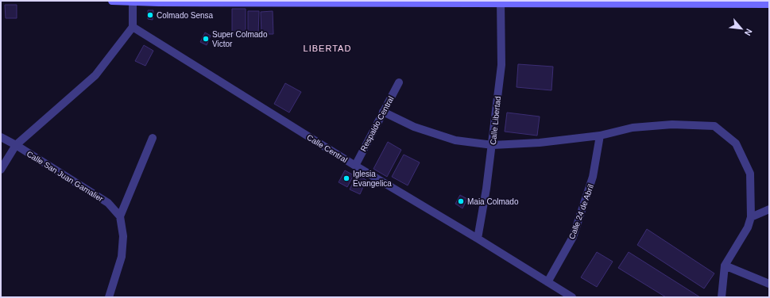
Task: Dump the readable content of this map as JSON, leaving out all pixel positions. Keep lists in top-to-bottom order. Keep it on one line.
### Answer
{"streets":{"street":["Calle Libertad","Respaldo Central","Calle Central","Calle San Juan Gamalier","Calle 24 de Abril"]},"crossings":[["Calle Libertad","Calle Central"],["Respaldo Central","Calle Central"],["Calle Central","Calle 24 de Abril"]],"districts":["LIBERTAD"],"places":["Colmado Sensa","Super Colmado Victor","Iglesia Evangelica","Maia Colmado"],"north":"bottom right"}
